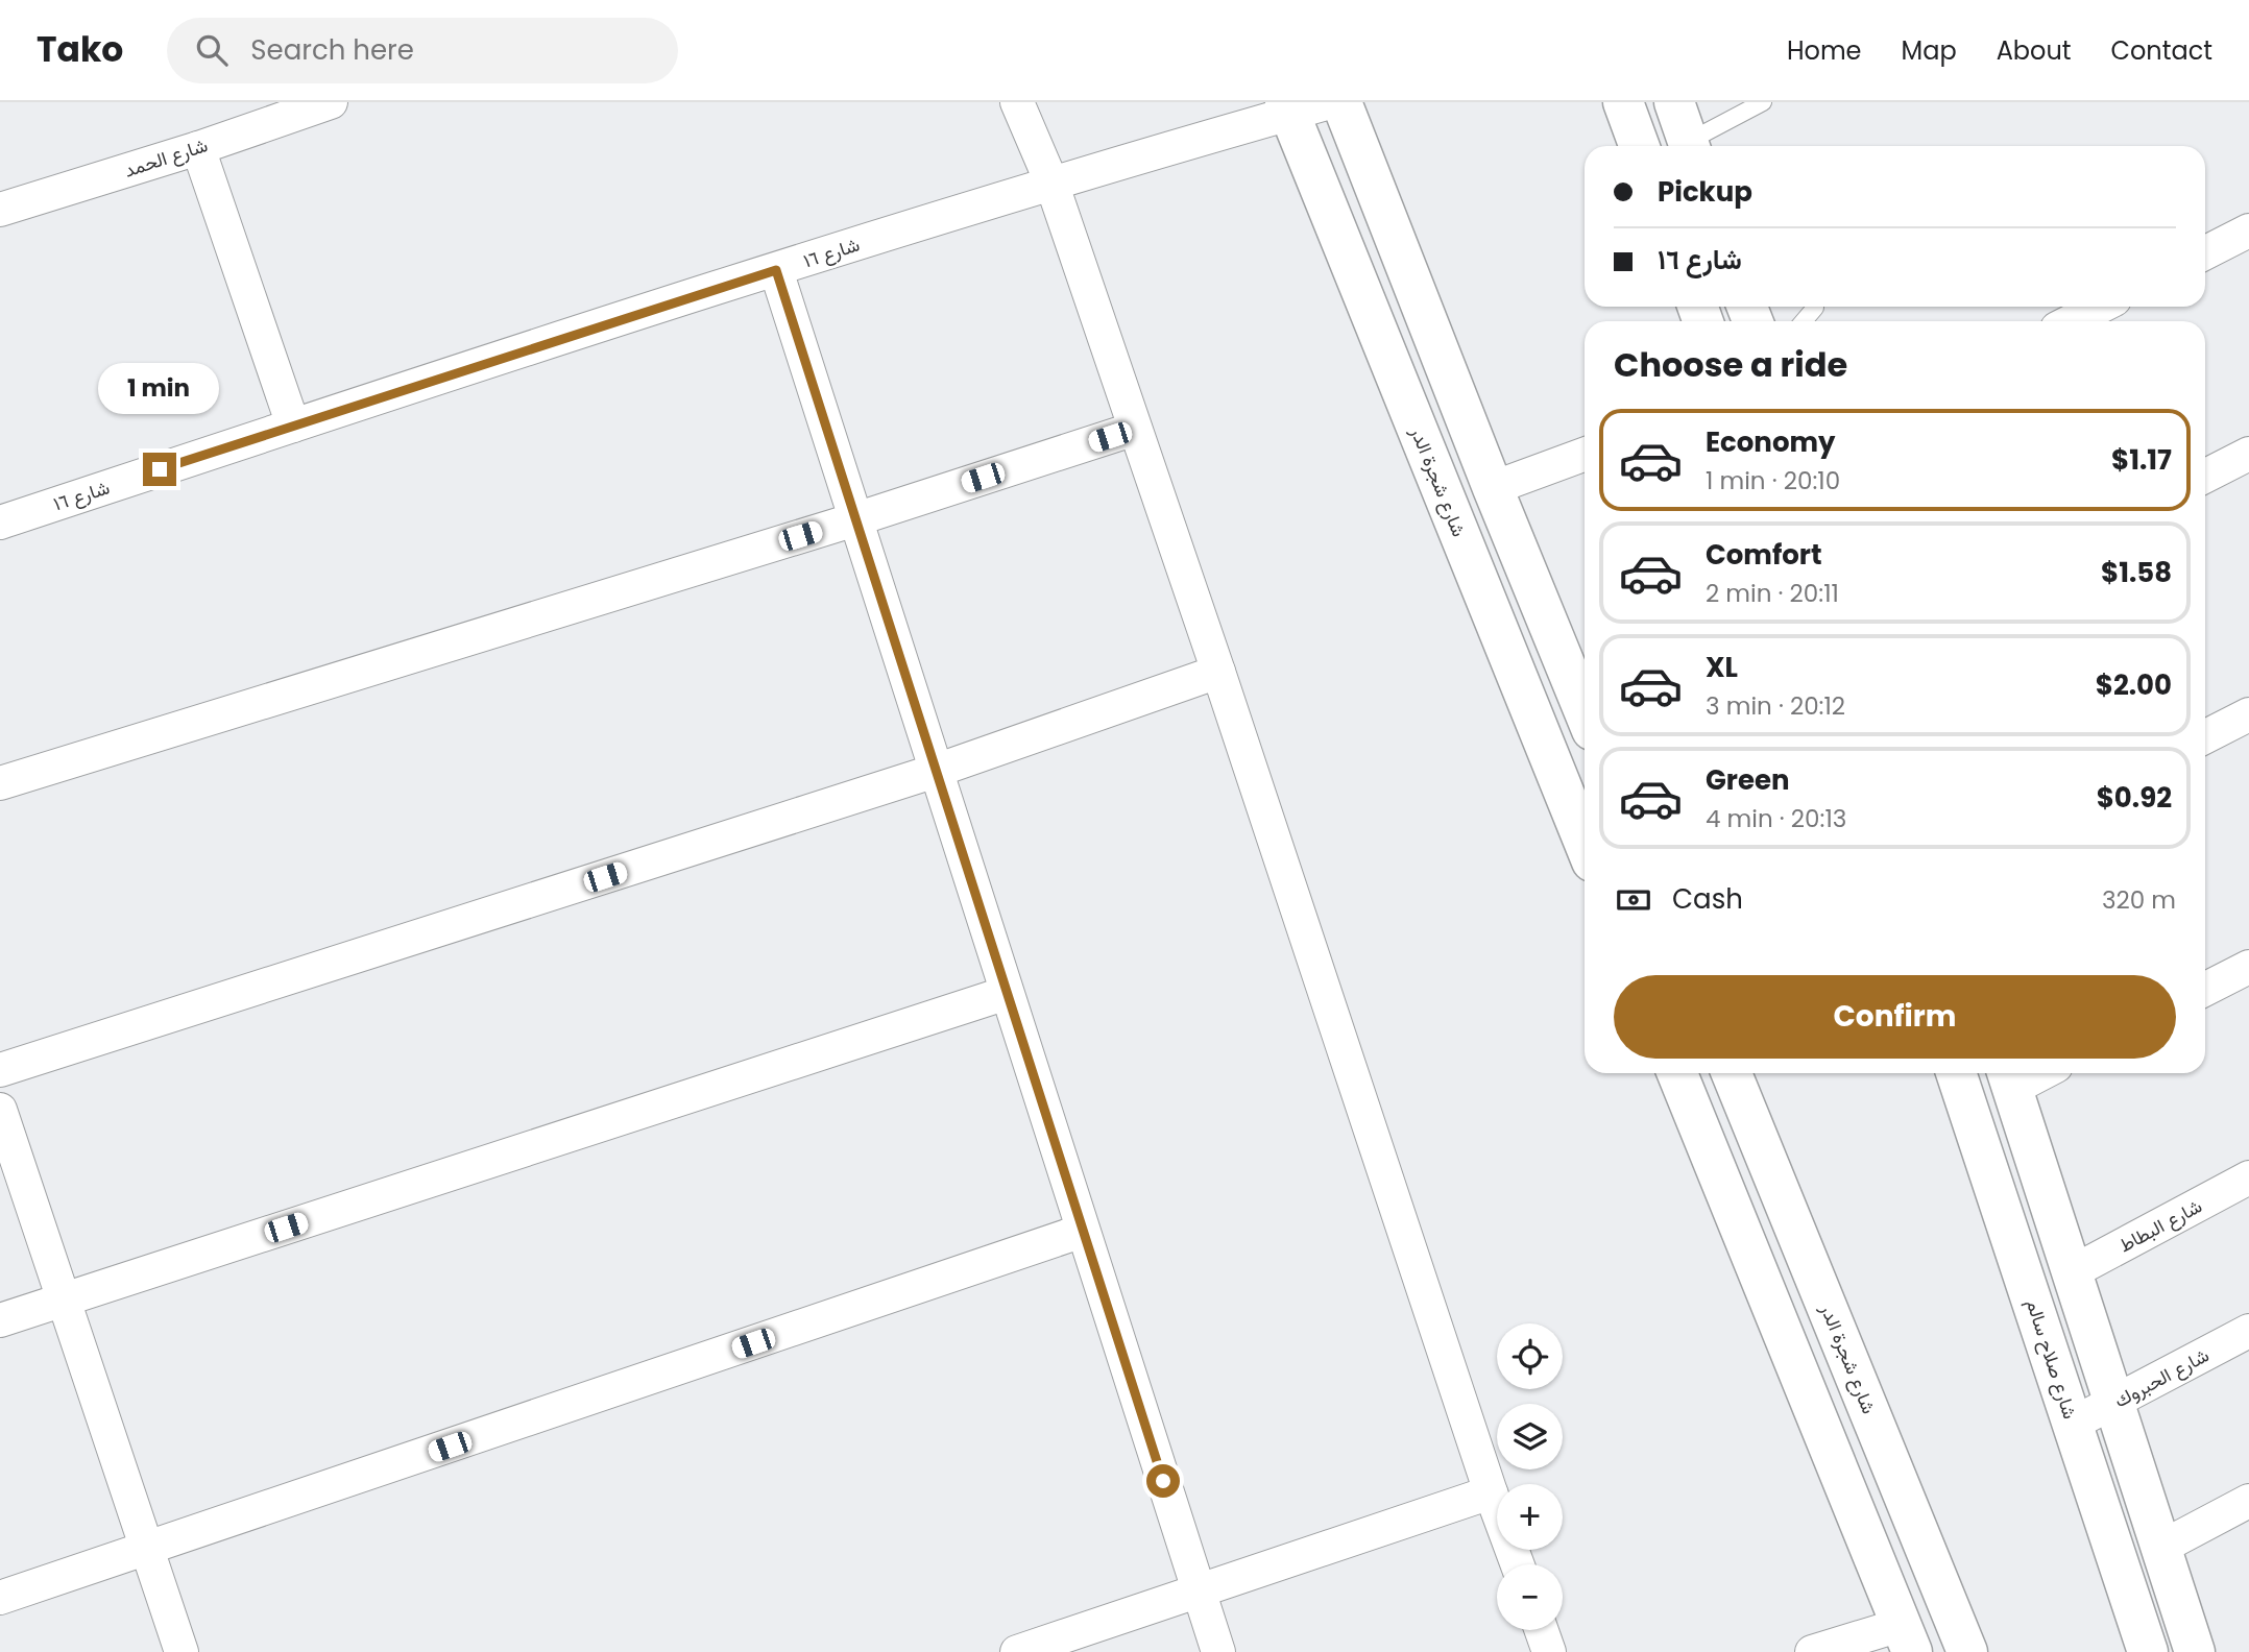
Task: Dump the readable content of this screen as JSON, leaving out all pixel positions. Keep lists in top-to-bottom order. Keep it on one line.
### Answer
{"streets":{"street":["شارع الحمد","شارع ١٦","شارع شجرة الدر","شارع البطاط","شارع صلاح سالم","شارع الحبروك"]},"crossings":[["شارع ١٦","شارع شجرة الدر"],["شارع صلاح سالم","شارع الحبروك"]],"page":{"header":"Tako","search":"Search here","nav":["Home","Map","About","Contact"],"banner":["Pickup","شارع ١٦"],"heading":"Choose a ride","bubble":"1 min","list":[{"name":"Economy","note":"1 min · 20:10","value":"$1.17"},{"name":"Comfort","note":"2 min · 20:11","value":"$1.58"},{"name":"XL","note":"3 min · 20:12","value":"$2.00"},{"name":"Green","note":"4 min · 20:13","value":"$0.92"}],"pay":["Cash","320 m"],"buttons":"Confirm","map_buttons":["+","−"]}}
